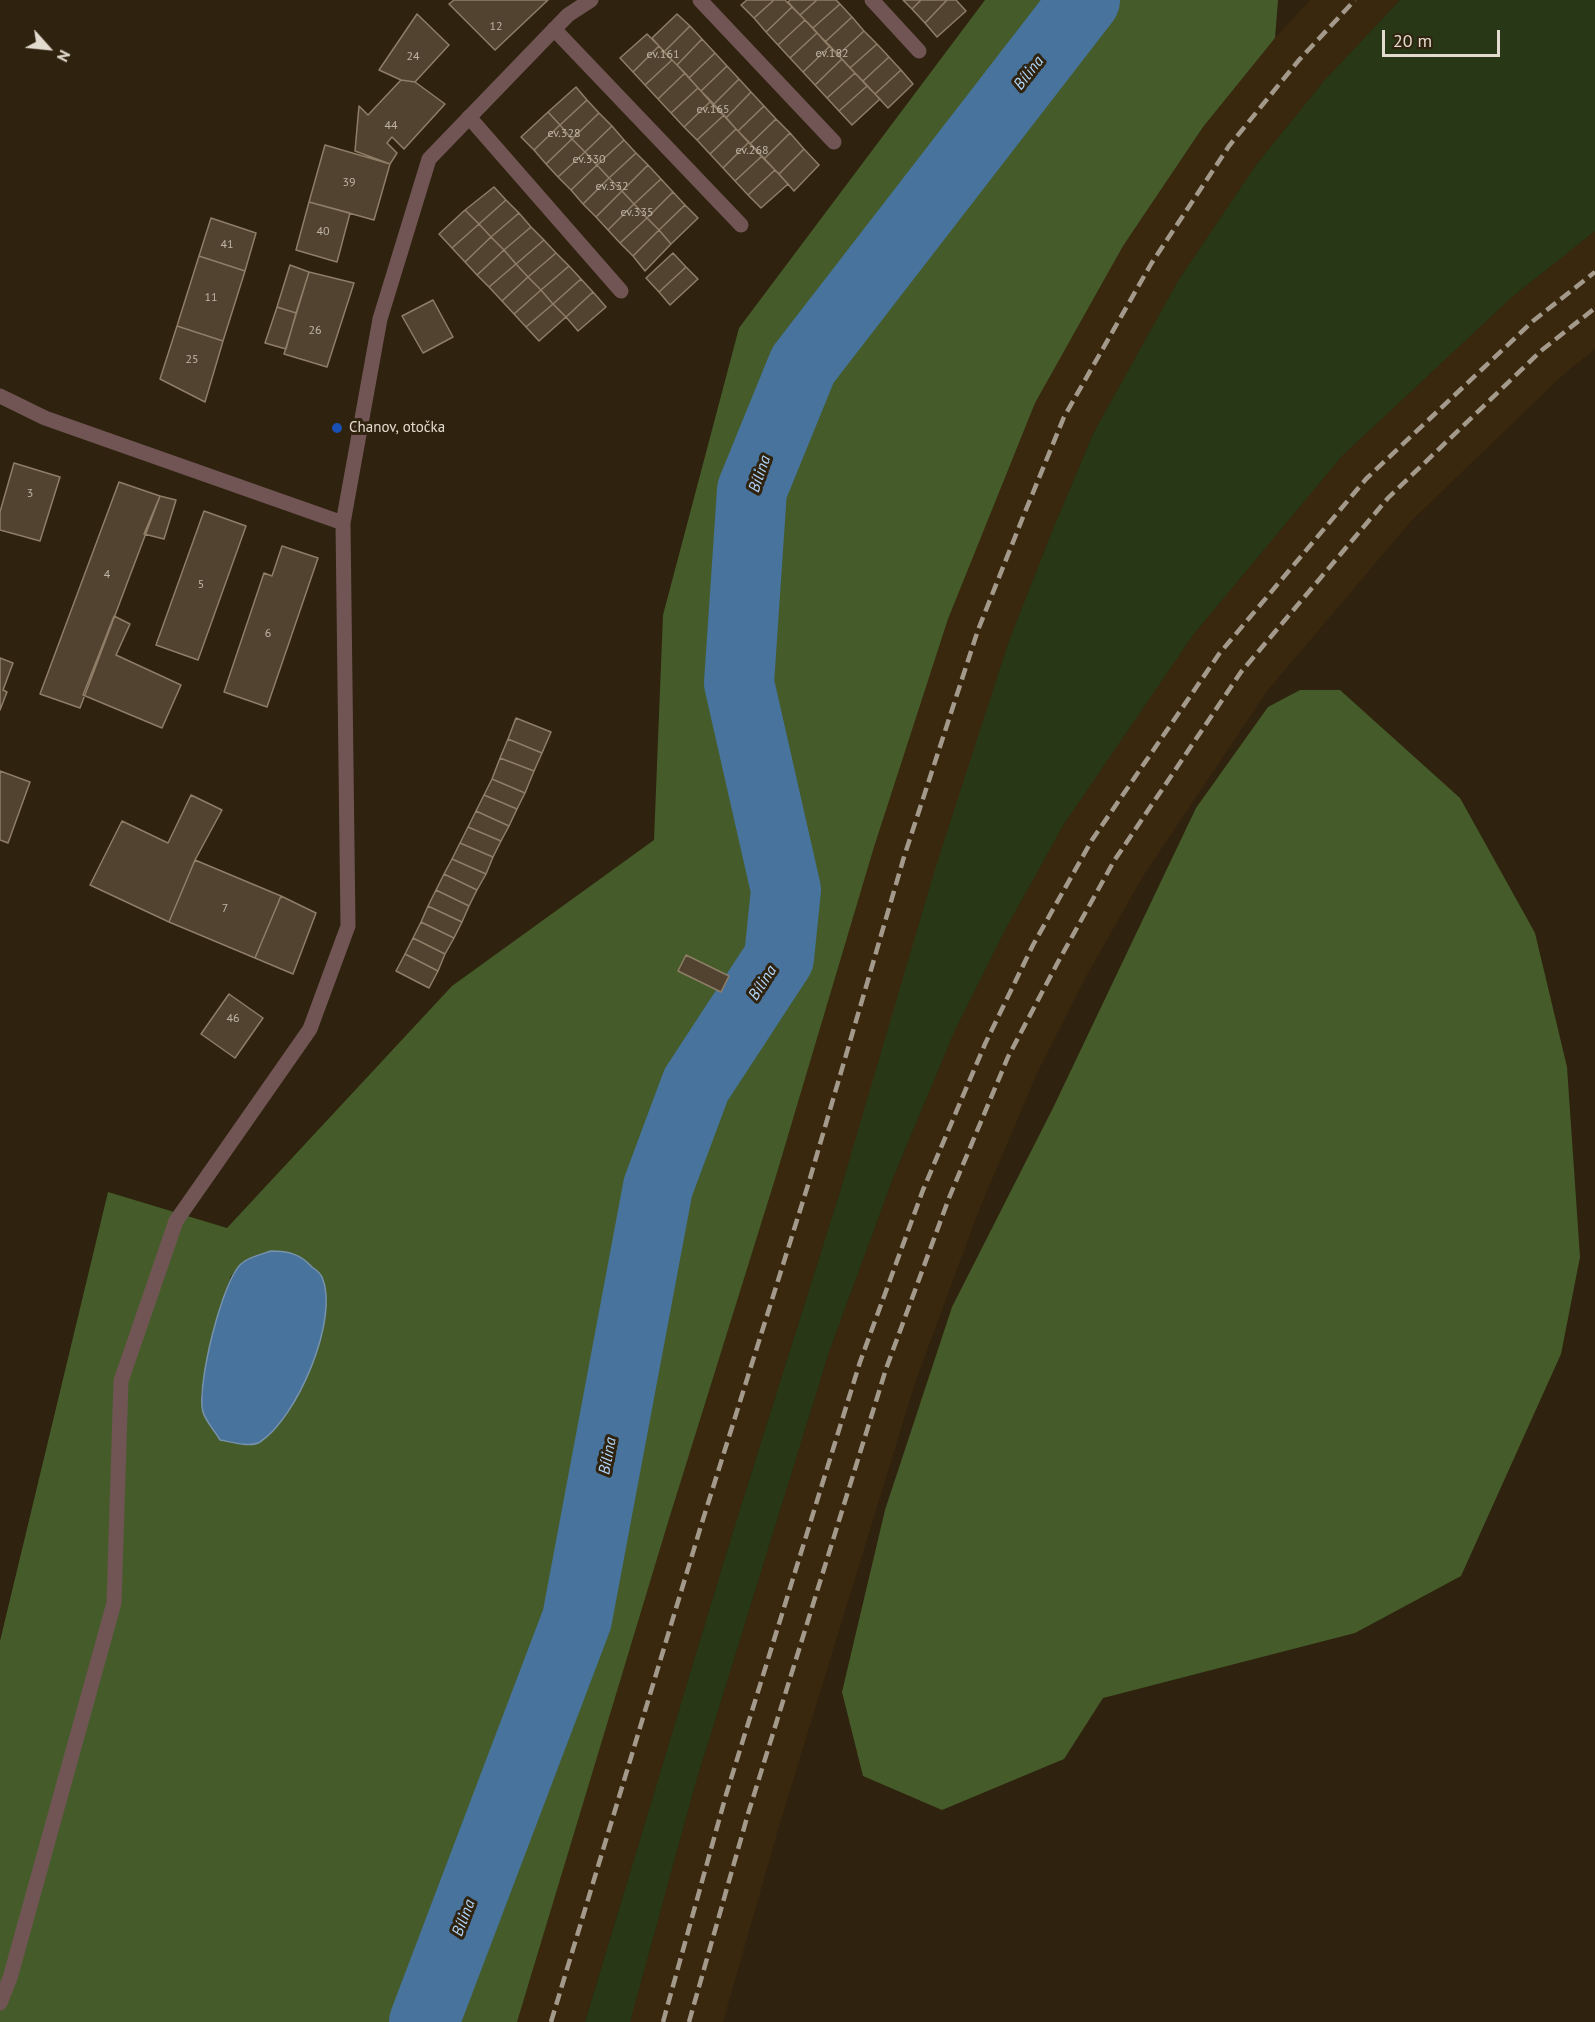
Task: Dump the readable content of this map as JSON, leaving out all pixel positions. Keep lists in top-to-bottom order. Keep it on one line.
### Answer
{"water":["Bílina"],"places":["Chanov, otočka"],"house_numbers":["12","ev.182","ev.161","24","ev.165","44","ev.328","ev.268","ev.330","39","ev.332","ev.335","40","41","11","26","25","3","4","5","6","7","46"],"scale_bar":"20 m","north":"bottom right"}
